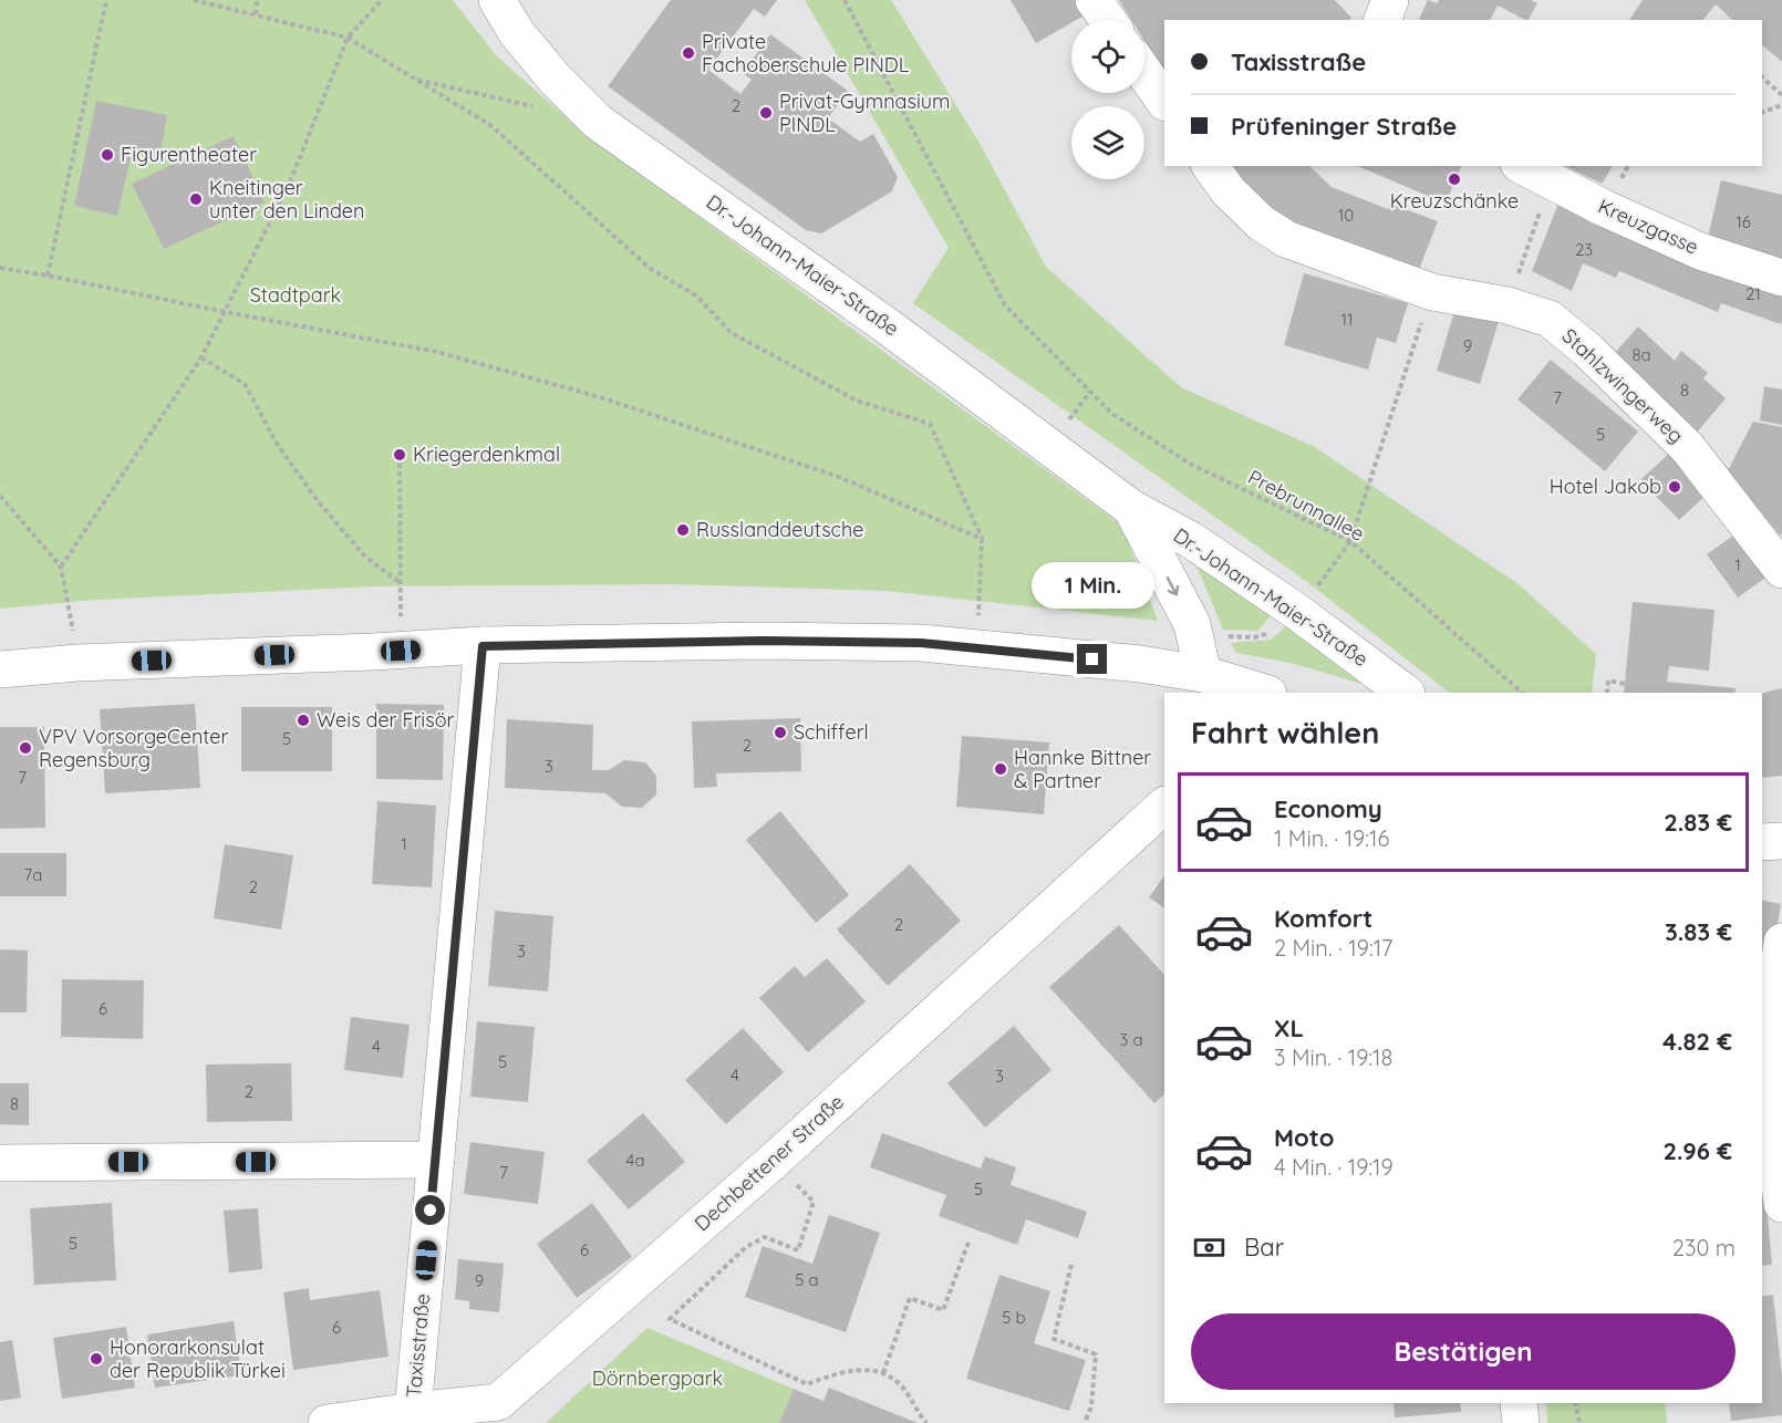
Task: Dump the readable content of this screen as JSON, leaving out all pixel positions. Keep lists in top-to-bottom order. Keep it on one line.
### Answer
{"streets":{"street":["Kreuzgasse","Dr.-Johann-Maier-Straße","Stahlzwingerweg","Dechbettener Straße","Taxisstraße"],"path":["Prebrunnallee"]},"crossings":[["Dechbettener Straße","Taxisstraße"]],"parks":["Stadtpark","Dörnbergpark"],"places":["Private Fachoberschule PINDL","Privat-Gymnasium PINDL","Figurentheater","Kreuzschänke","Kneitinger unter den Linden","Kriegerdenkmal","Hotel Jakob","Russlanddeutsche","Weis der Frisör","Schifferl","VPV VorsorgeCenter Regensburg","Hannke Bittner & Partner","Honorarkonsulat der Republik Türkei"],"house_numbers":["2","10","16","23","21","11","9","8a","8","7","5","1","5","2","3","7","1","7a","2","2","3","6","3 a","4","5","4","3","2","8","4a","7","5","5","6","5 a","9","5 b","6"],"page":{"banner":["Taxisstraße","Prüfeninger Straße"],"bubble":"1 Min.","heading":"Fahrt wählen","list":[{"name":"Economy","note":"1 Min. · 19:16","value":"2.83 €"},{"name":"Komfort","note":"2 Min. · 19:17","value":"3.83 €"},{"name":"XL","note":"3 Min. · 19:18","value":"4.82 €"},{"name":"Moto","note":"4 Min. · 19:19","value":"2.96 €"}],"pay":["Bar","230 m"],"buttons":"Bestätigen"}}
